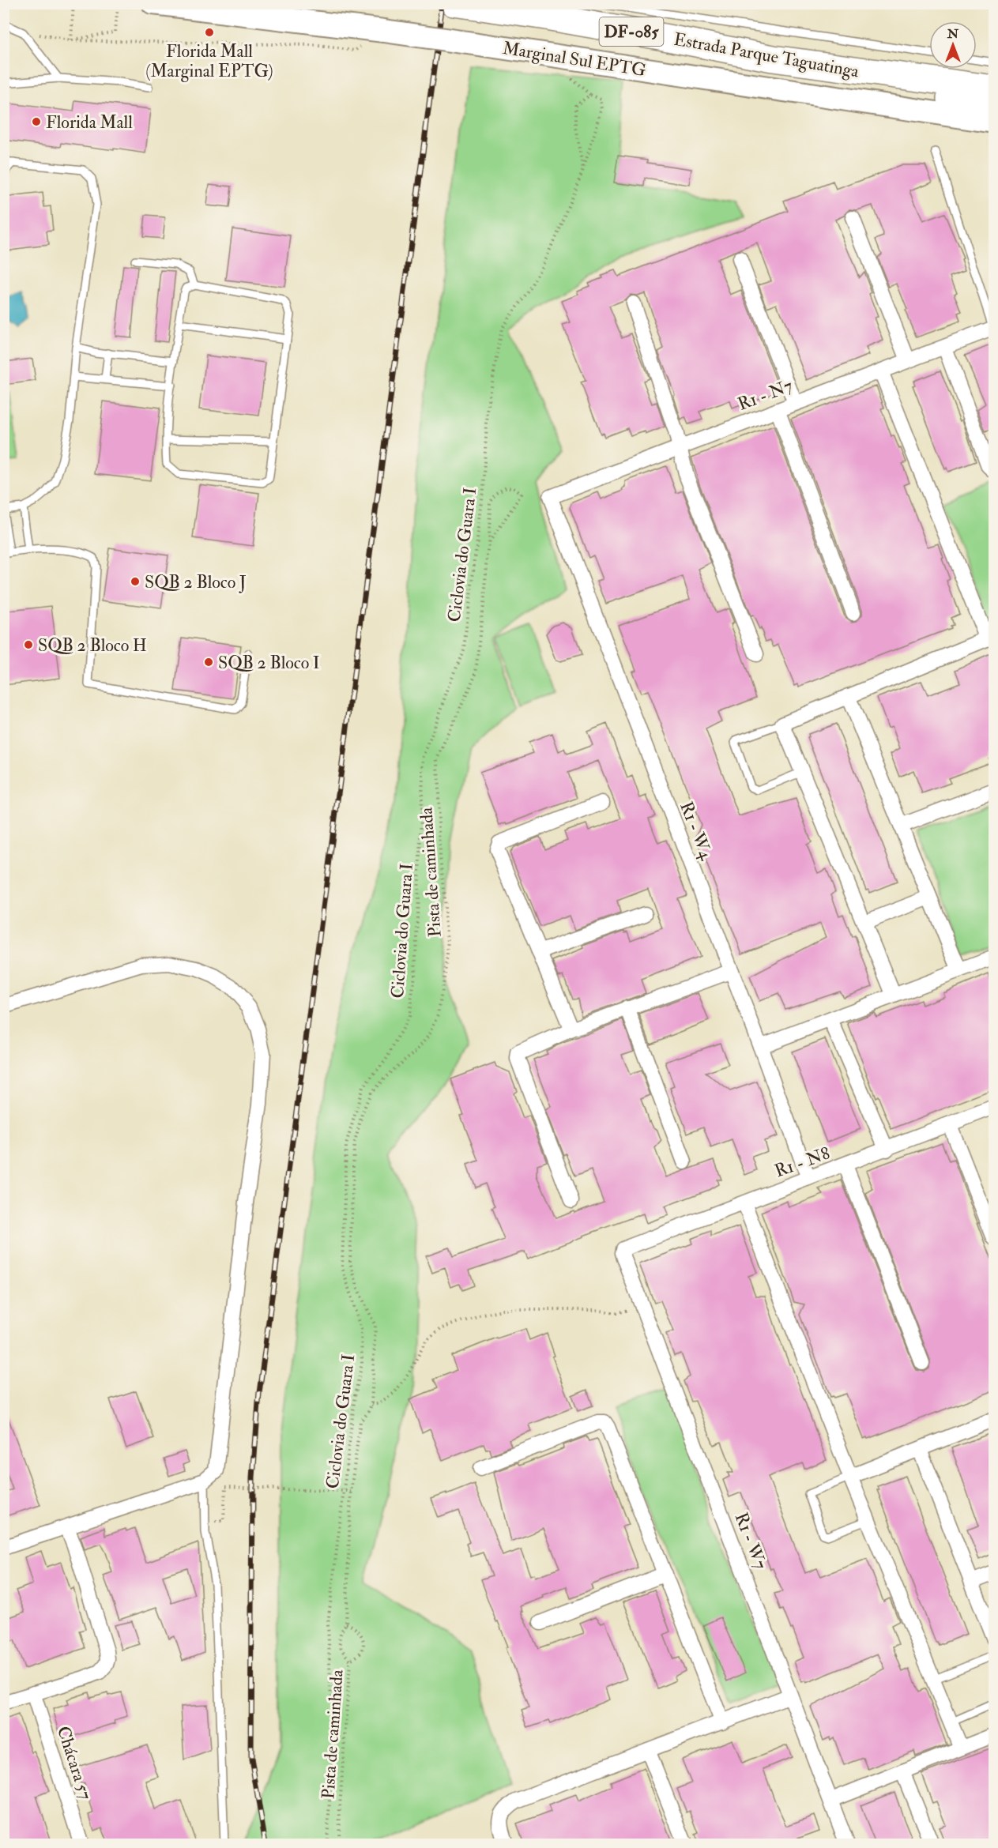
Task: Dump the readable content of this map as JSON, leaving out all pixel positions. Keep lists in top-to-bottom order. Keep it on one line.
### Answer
{"streets":{"highway":["DF-085","Estrada Parque Taguatinga"],"main road":["Marginal Sul EPTG"],"street":["R1 - N7","R1 - W4","R1 - N8","R1 - W7","Chácara 57"],"path":["Ciclovia do Guara I","Pista de caminhada"]},"crossings":[["R1 - N7","R1 - W4"],["R1 - W4","R1 - N8"],["R1 - N8","R1 - W7"]],"places":["Florida Mall (Marginal EPTG)","Florida Mall","SQB 2 Bloco J","SQB 2 Bloco H","SQB 2 Bloco I"],"north":"top"}
